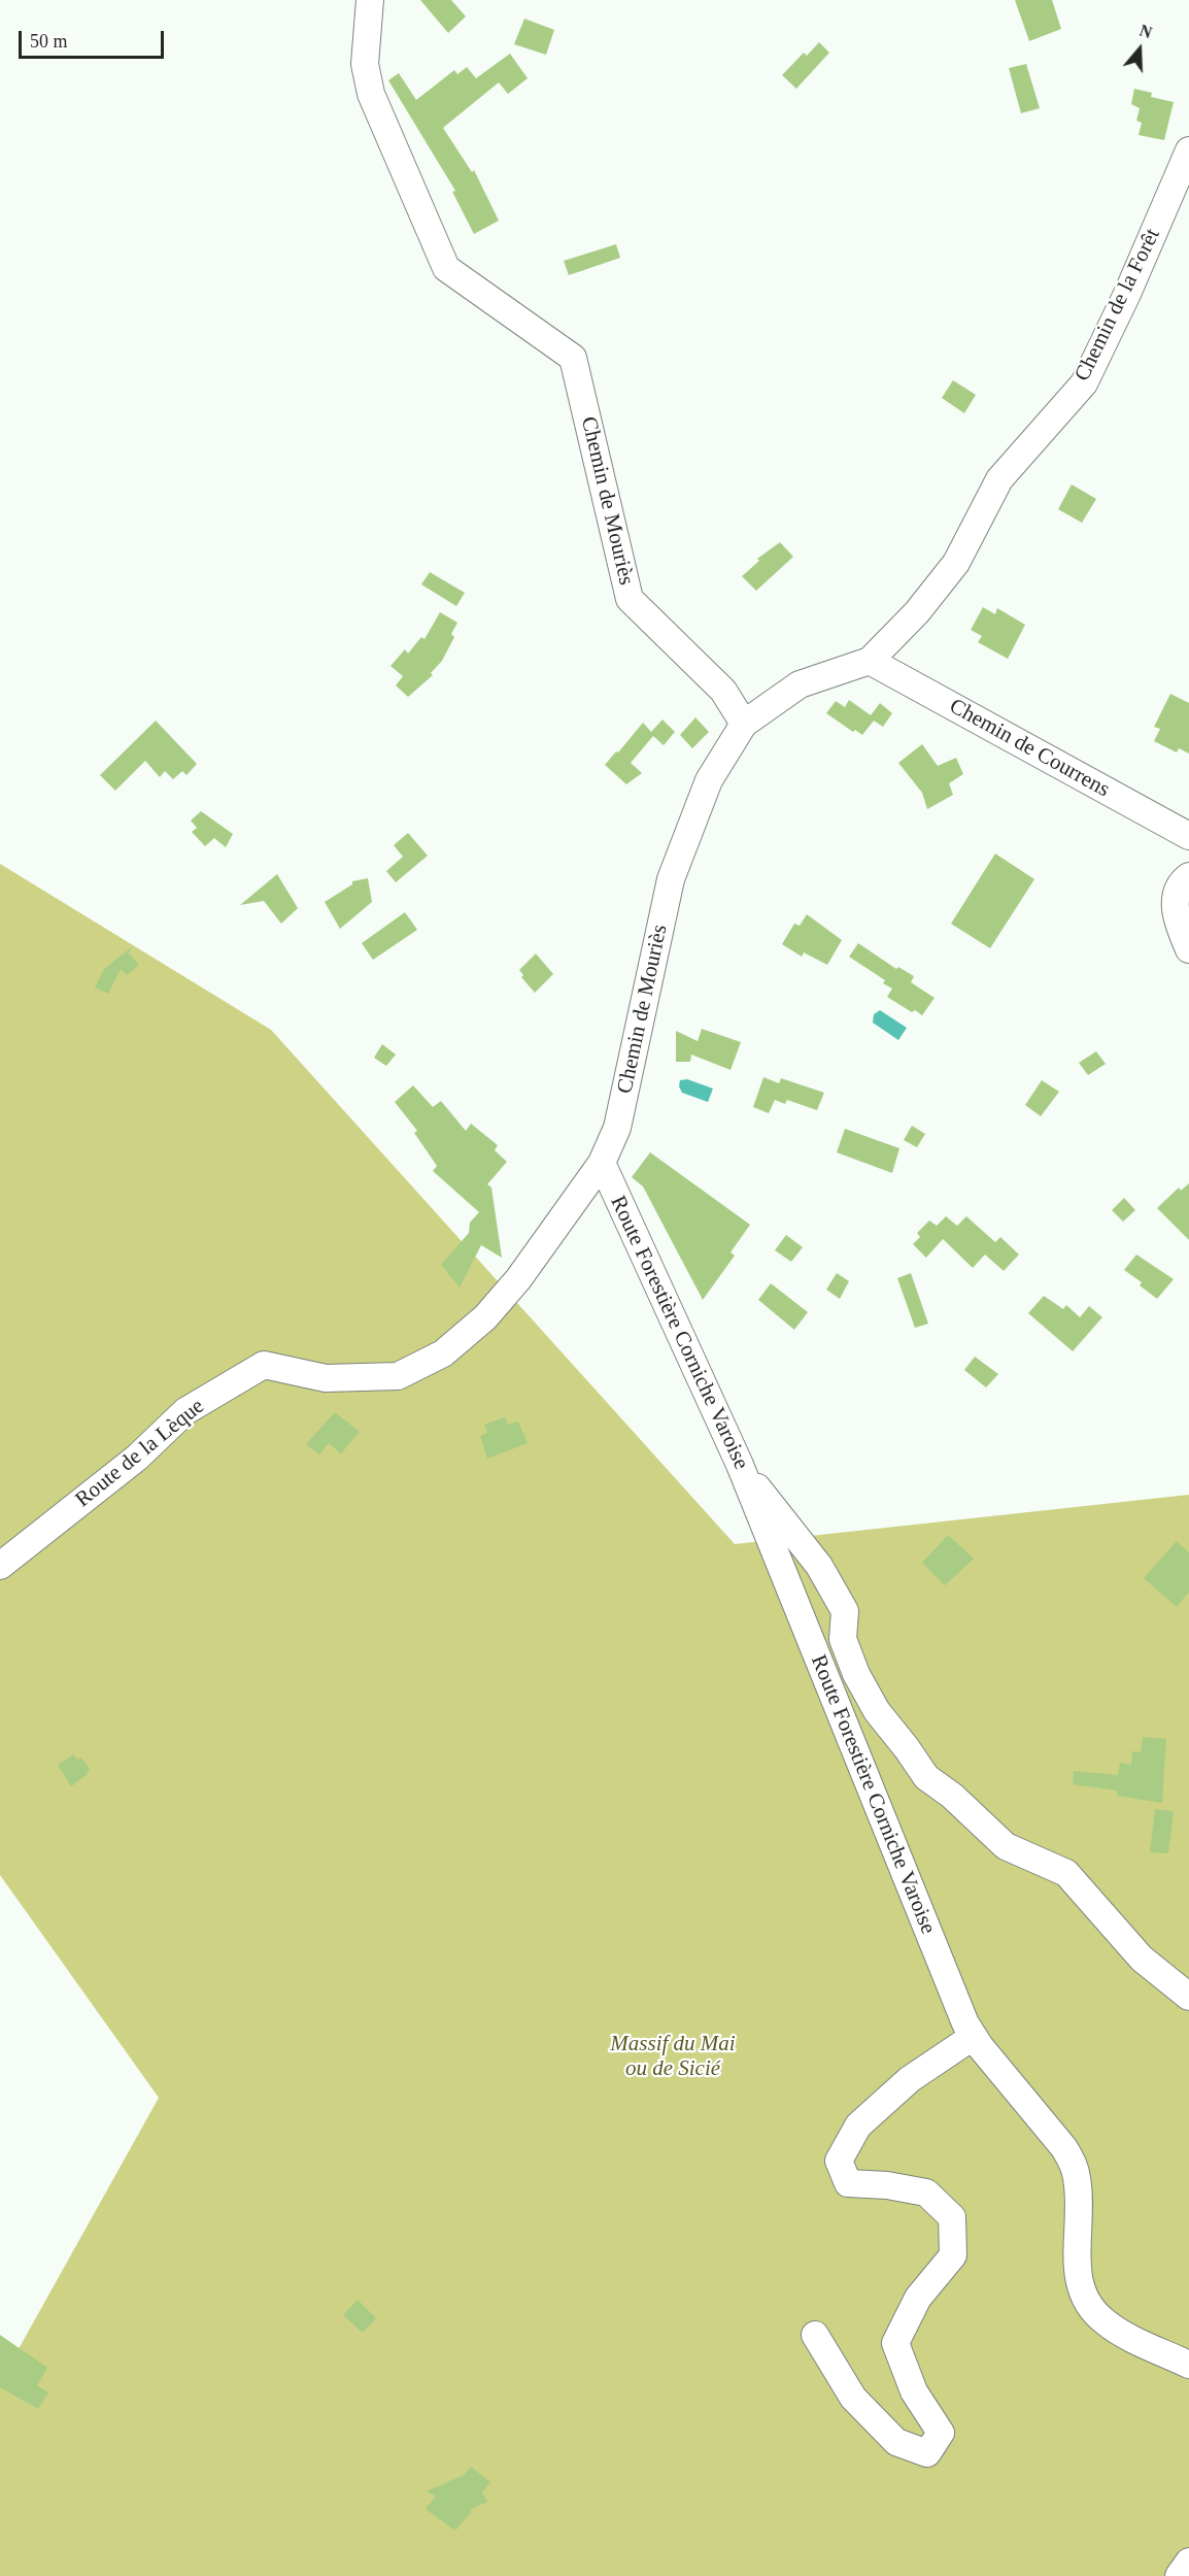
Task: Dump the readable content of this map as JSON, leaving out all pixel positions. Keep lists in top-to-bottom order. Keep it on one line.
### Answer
{"streets":{"street":["Chemin de la Forêt","Chemin de Mouriès","Chemin de Courrens","Route Forestière Corniche Varoise","Route de la Lèque"]},"crossings":[["Chemin de la Forêt","Chemin de Mouriès"],["Chemin de la Forêt","Chemin de Courrens"],["Chemin de Mouriès","Route Forestière Corniche Varoise"],["Chemin de Mouriès","Route de la Lèque"],["Route Forestière Corniche Varoise","Route de la Lèque"]],"parks":["Massif du Mai ou de Sicié"],"scale_bar":"50 m","north":"top"}
